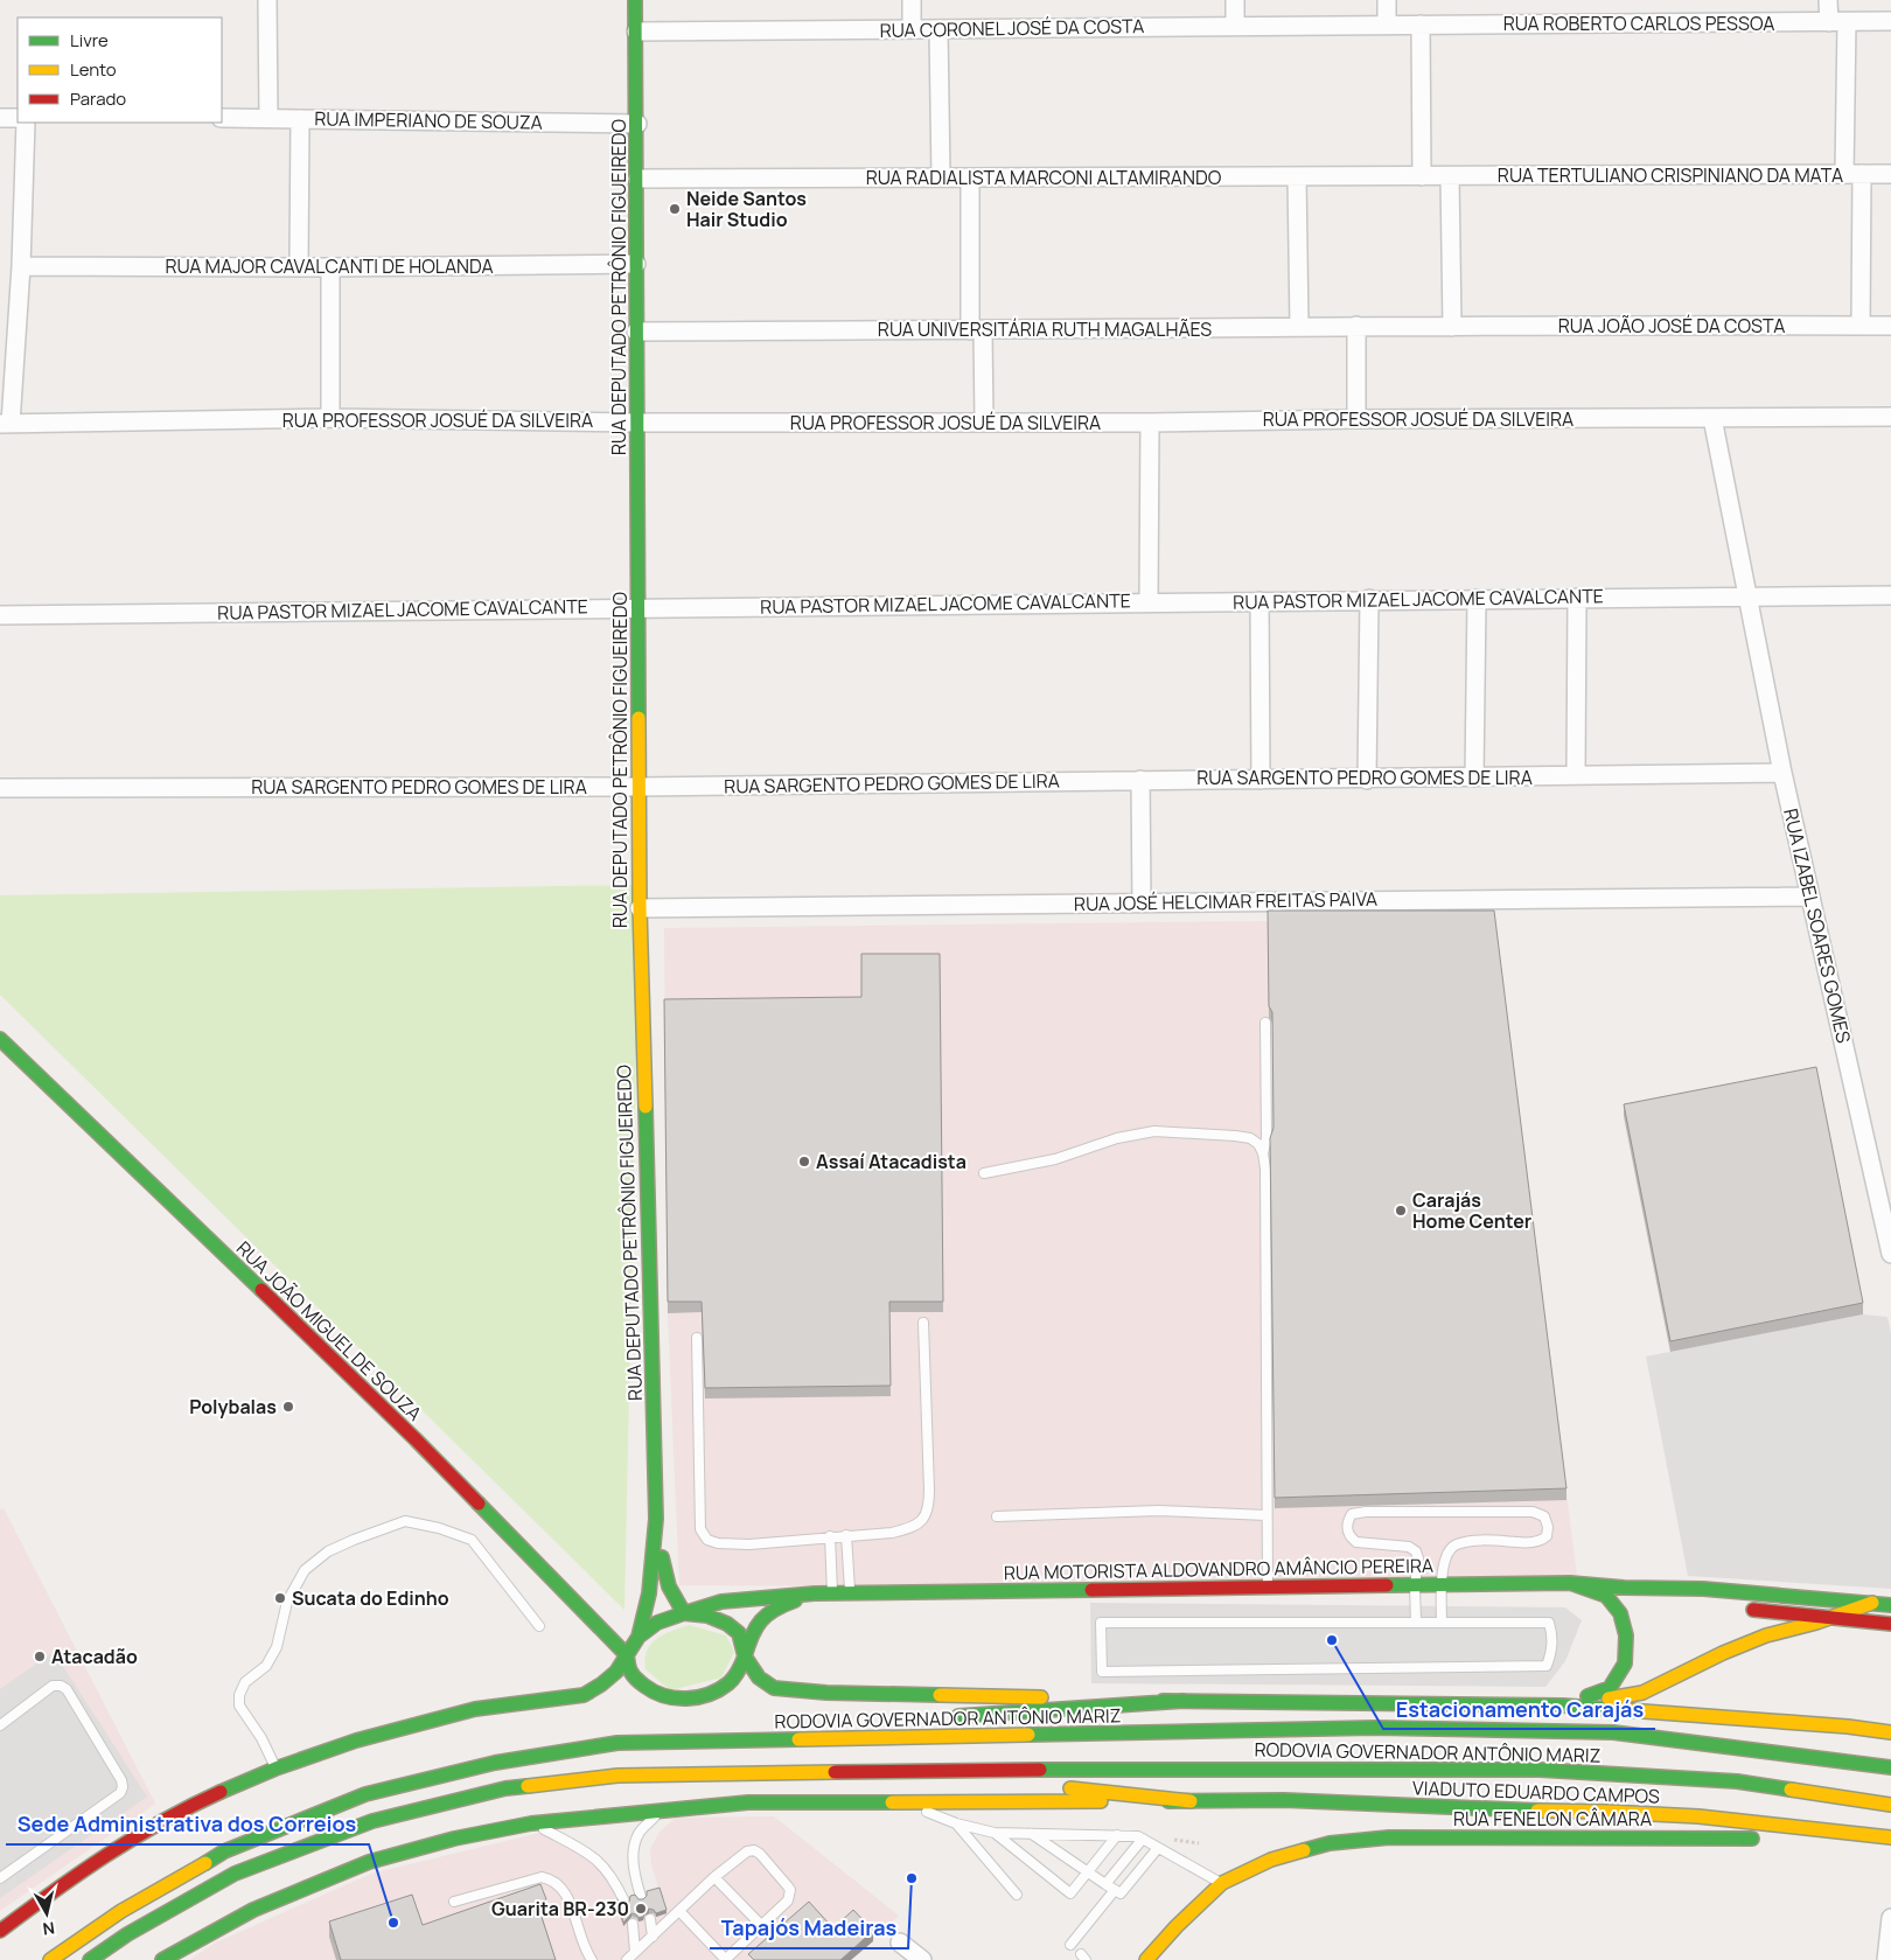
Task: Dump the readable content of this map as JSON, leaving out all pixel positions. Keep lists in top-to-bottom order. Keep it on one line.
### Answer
{"streets":{"main road":["RUA DEPUTADO PETRÔNIO FIGUEIREDO","RUA JOÃO MIGUEL DE SOUZA","RUA MOTORISTA ALDOVANDRO AMÂNCIO PEREIRA","RODOVIA GOVERNADOR ANTÔNIO MARIZ","VIADUTO EDUARDO CAMPOS","RUA FENELON CÂMARA"],"street":["RUA ROBERTO CARLOS PESSOA","RUA CORONEL JOSÉ DA COSTA","RUA IMPERIANO DE SOUZA","RUA TERTULIANO CRISPINIANO DA MATA","RUA RADIALISTA MARCONI ALTAMIRANDO","RUA MAJOR CAVALCANTI DE HOLANDA","RUA JOÃO JOSÉ DA COSTA","RUA UNIVERSITÁRIA RUTH MAGALHÃES","RUA PROFESSOR JOSUÉ DA SILVEIRA","RUA PASTOR MIZAEL JACOME CAVALCANTE","RUA SARGENTO PEDRO GOMES DE LIRA","RUA JOSÉ HELCIMAR FREITAS PAIVA","RUA IZABEL SOARES GOMES"]},"crossings":[["RUA ROBERTO CARLOS PESSOA","RUA CORONEL JOSÉ DA COSTA"],["RUA CORONEL JOSÉ DA COSTA","RUA DEPUTADO PETRÔNIO FIGUEIREDO"],["RUA IMPERIANO DE SOUZA","RUA DEPUTADO PETRÔNIO FIGUEIREDO"],["RUA TERTULIANO CRISPINIANO DA MATA","RUA RADIALISTA MARCONI ALTAMIRANDO"],["RUA RADIALISTA MARCONI ALTAMIRANDO","RUA DEPUTADO PETRÔNIO FIGUEIREDO"],["RUA MAJOR CAVALCANTI DE HOLANDA","RUA DEPUTADO PETRÔNIO FIGUEIREDO"],["RUA DEPUTADO PETRÔNIO FIGUEIREDO","RUA UNIVERSITÁRIA RUTH MAGALHÃES"],["RUA DEPUTADO PETRÔNIO FIGUEIREDO","RUA PROFESSOR JOSUÉ DA SILVEIRA"],["RUA DEPUTADO PETRÔNIO FIGUEIREDO","RUA PASTOR MIZAEL JACOME CAVALCANTE"],["RUA DEPUTADO PETRÔNIO FIGUEIREDO","RUA SARGENTO PEDRO GOMES DE LIRA"],["RUA DEPUTADO PETRÔNIO FIGUEIREDO","RUA JOSÉ HELCIMAR FREITAS PAIVA"],["RUA DEPUTADO PETRÔNIO FIGUEIREDO","RUA JOÃO MIGUEL DE SOUZA"],["RUA DEPUTADO PETRÔNIO FIGUEIREDO","RUA MOTORISTA ALDOVANDRO AMÂNCIO PEREIRA"],["RUA JOÃO JOSÉ DA COSTA","RUA UNIVERSITÁRIA RUTH MAGALHÃES"],["RUA PROFESSOR JOSUÉ DA SILVEIRA","RUA IZABEL SOARES GOMES"],["RUA PASTOR MIZAEL JACOME CAVALCANTE","RUA IZABEL SOARES GOMES"],["RUA SARGENTO PEDRO GOMES DE LIRA","RUA IZABEL SOARES GOMES"],["RUA JOSÉ HELCIMAR FREITAS PAIVA","RUA IZABEL SOARES GOMES"],["RUA JOÃO MIGUEL DE SOUZA","RUA MOTORISTA ALDOVANDRO AMÂNCIO PEREIRA"],["VIADUTO EDUARDO CAMPOS","RUA FENELON CÂMARA"]],"places":["Neide Santos Hair Studio","Assaí Atacadista","Carajás Home Center","Polybalas","Sucata do Edinho","Estacionamento Carajás","Atacadão","Tapajós Madeiras","Guarita BR-230","Sede Administrativa dos Correios"],"legend":["Livre","Lento","Parado"],"north":"bottom"}
